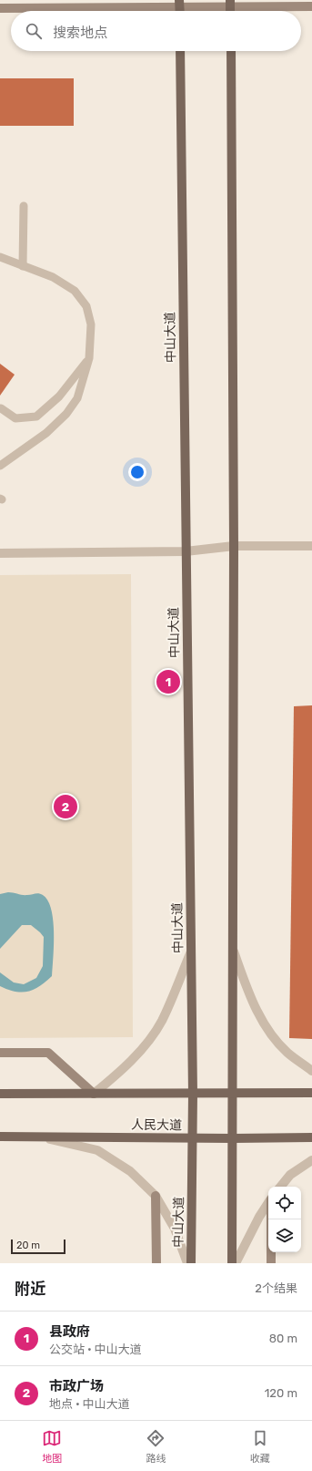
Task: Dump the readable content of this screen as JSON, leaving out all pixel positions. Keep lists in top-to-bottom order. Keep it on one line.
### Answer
{"streets":{"main road":["中山大道","人民大道"]},"crossings":[["中山大道","人民大道"]],"scale_bar":"20 m","page":{"search":"搜索地点","pins":["1","2"],"scale":"20 m","heading":["附近","2个结果"],"list":[{"mark":"1","name":"县政府","note":"公交站 · 中山大道","value":"80 m"},{"mark":"2","name":"市政广场","note":"地点 · 中山大道","value":"120 m"}],"nav":["地图","路线","收藏"]}}
